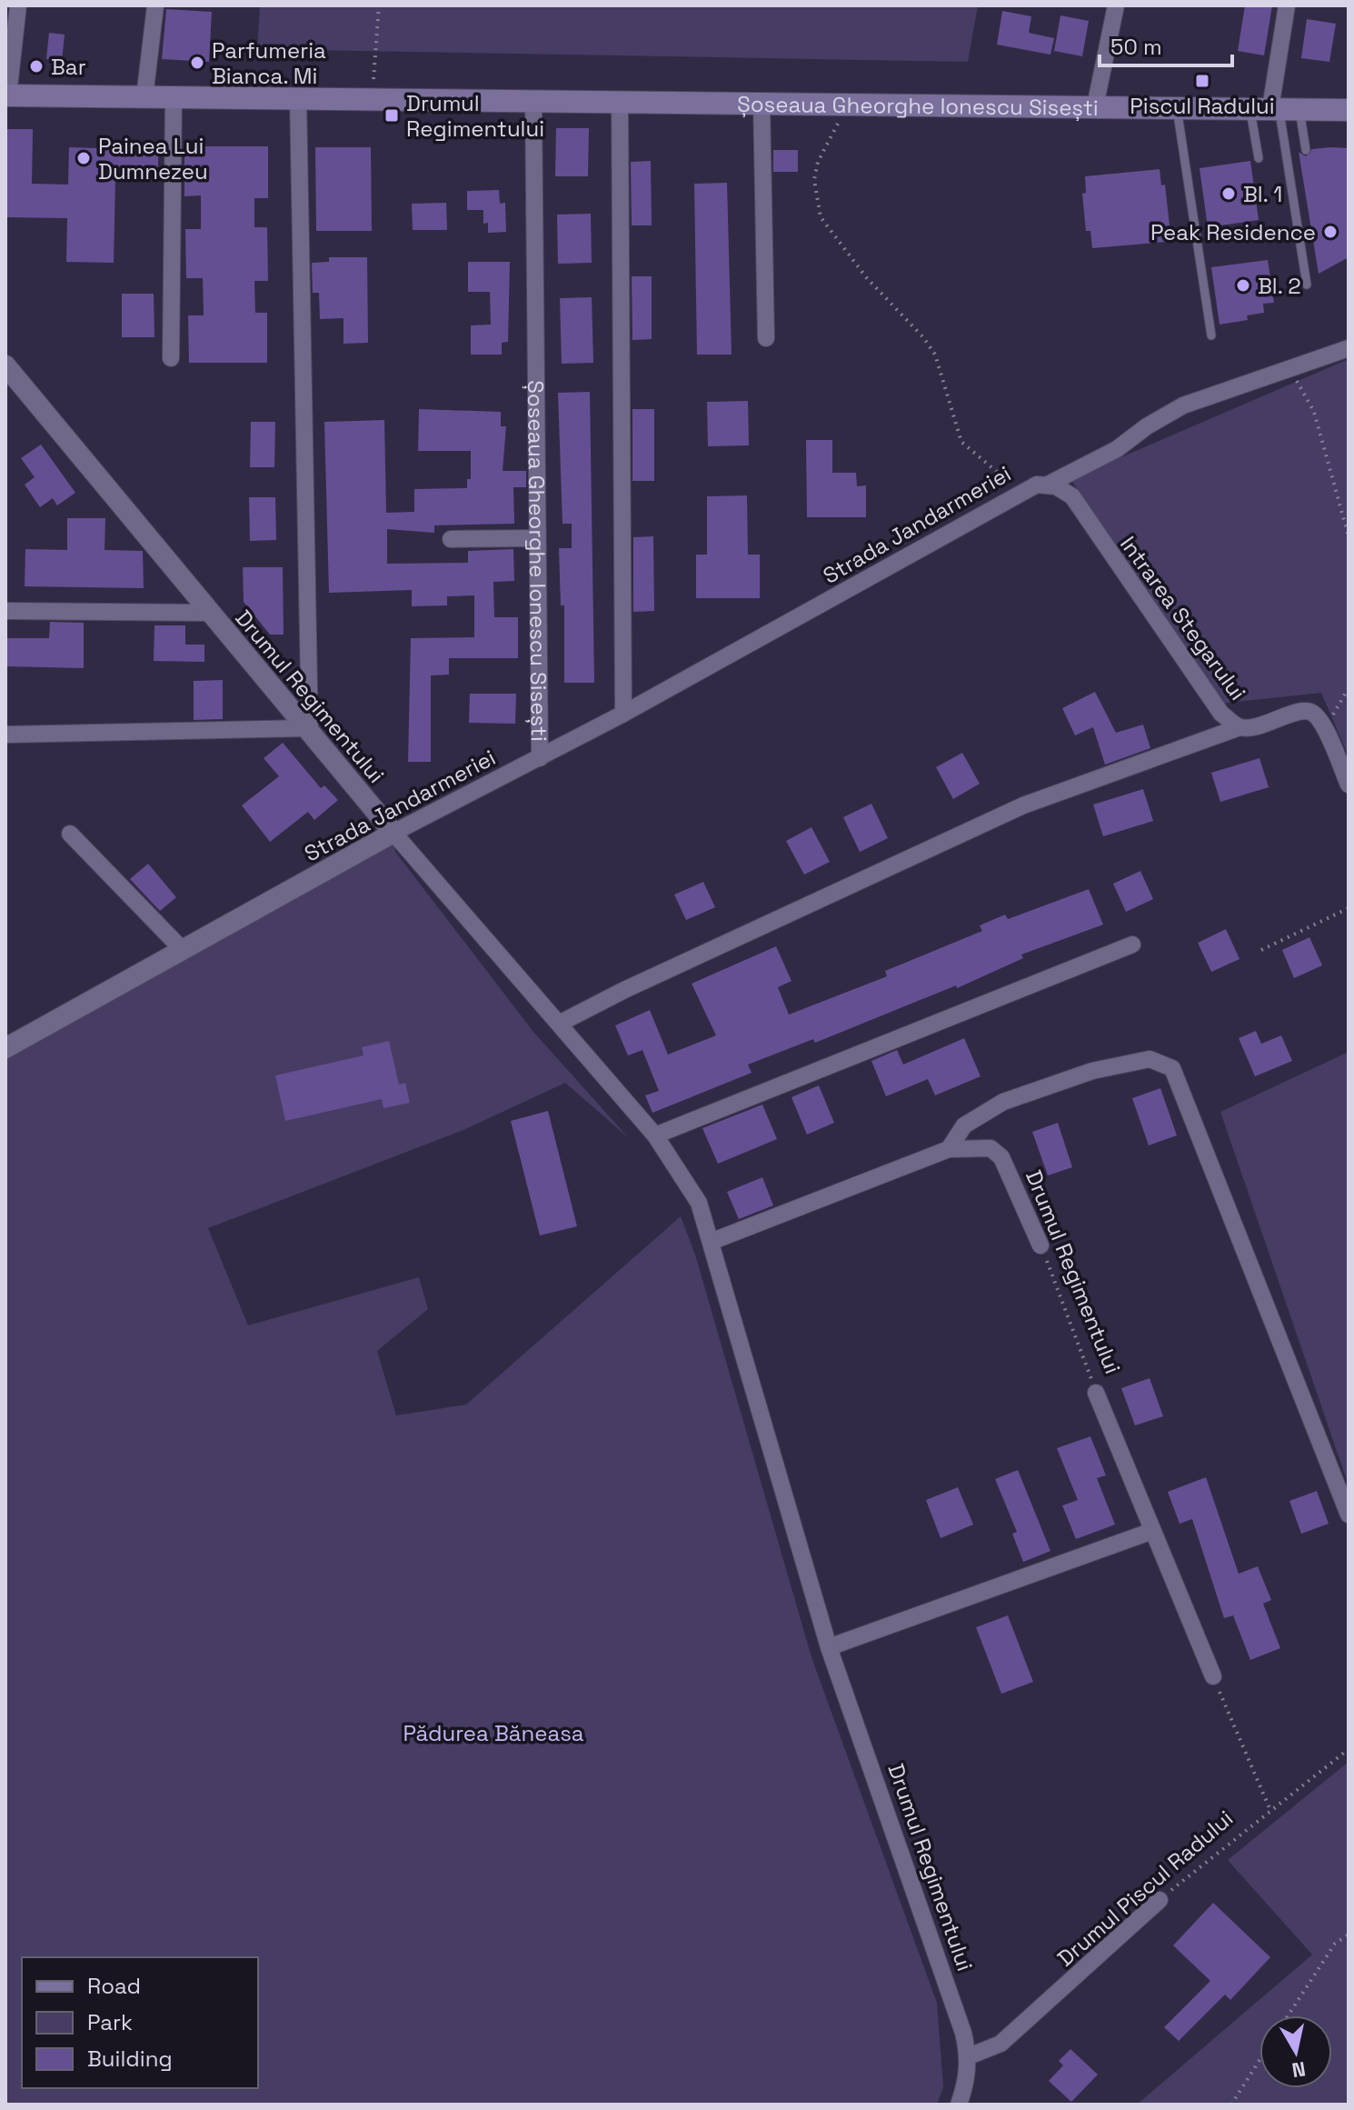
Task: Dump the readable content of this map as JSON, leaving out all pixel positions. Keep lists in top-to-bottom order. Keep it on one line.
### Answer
{"streets":{"main road":["Șoseaua Gheorghe Ionescu Sisești"],"street":["Strada Jandarmeriei","Intrarea Stegarului","Drumul Regimentului","Drumul Piscul Radului"]},"crossings":[["Șoseaua Gheorghe Ionescu Sisești","Strada Jandarmeriei"],["Strada Jandarmeriei","Intrarea Stegarului"],["Strada Jandarmeriei","Drumul Regimentului"],["Drumul Regimentului","Drumul Piscul Radului"]],"parks":["Pădurea Băneasa"],"places":{"other":["Parfumeria Bianca. Mi","Bar","Painea Lui Dumnezeu","Bl. 1","Peak Residence","Bl. 2"],"transit":["Piscul Radului","Drumul Regimentului"]},"legend":["Road","Park","Building"],"scale_bar":"50 m","north":"bottom"}
